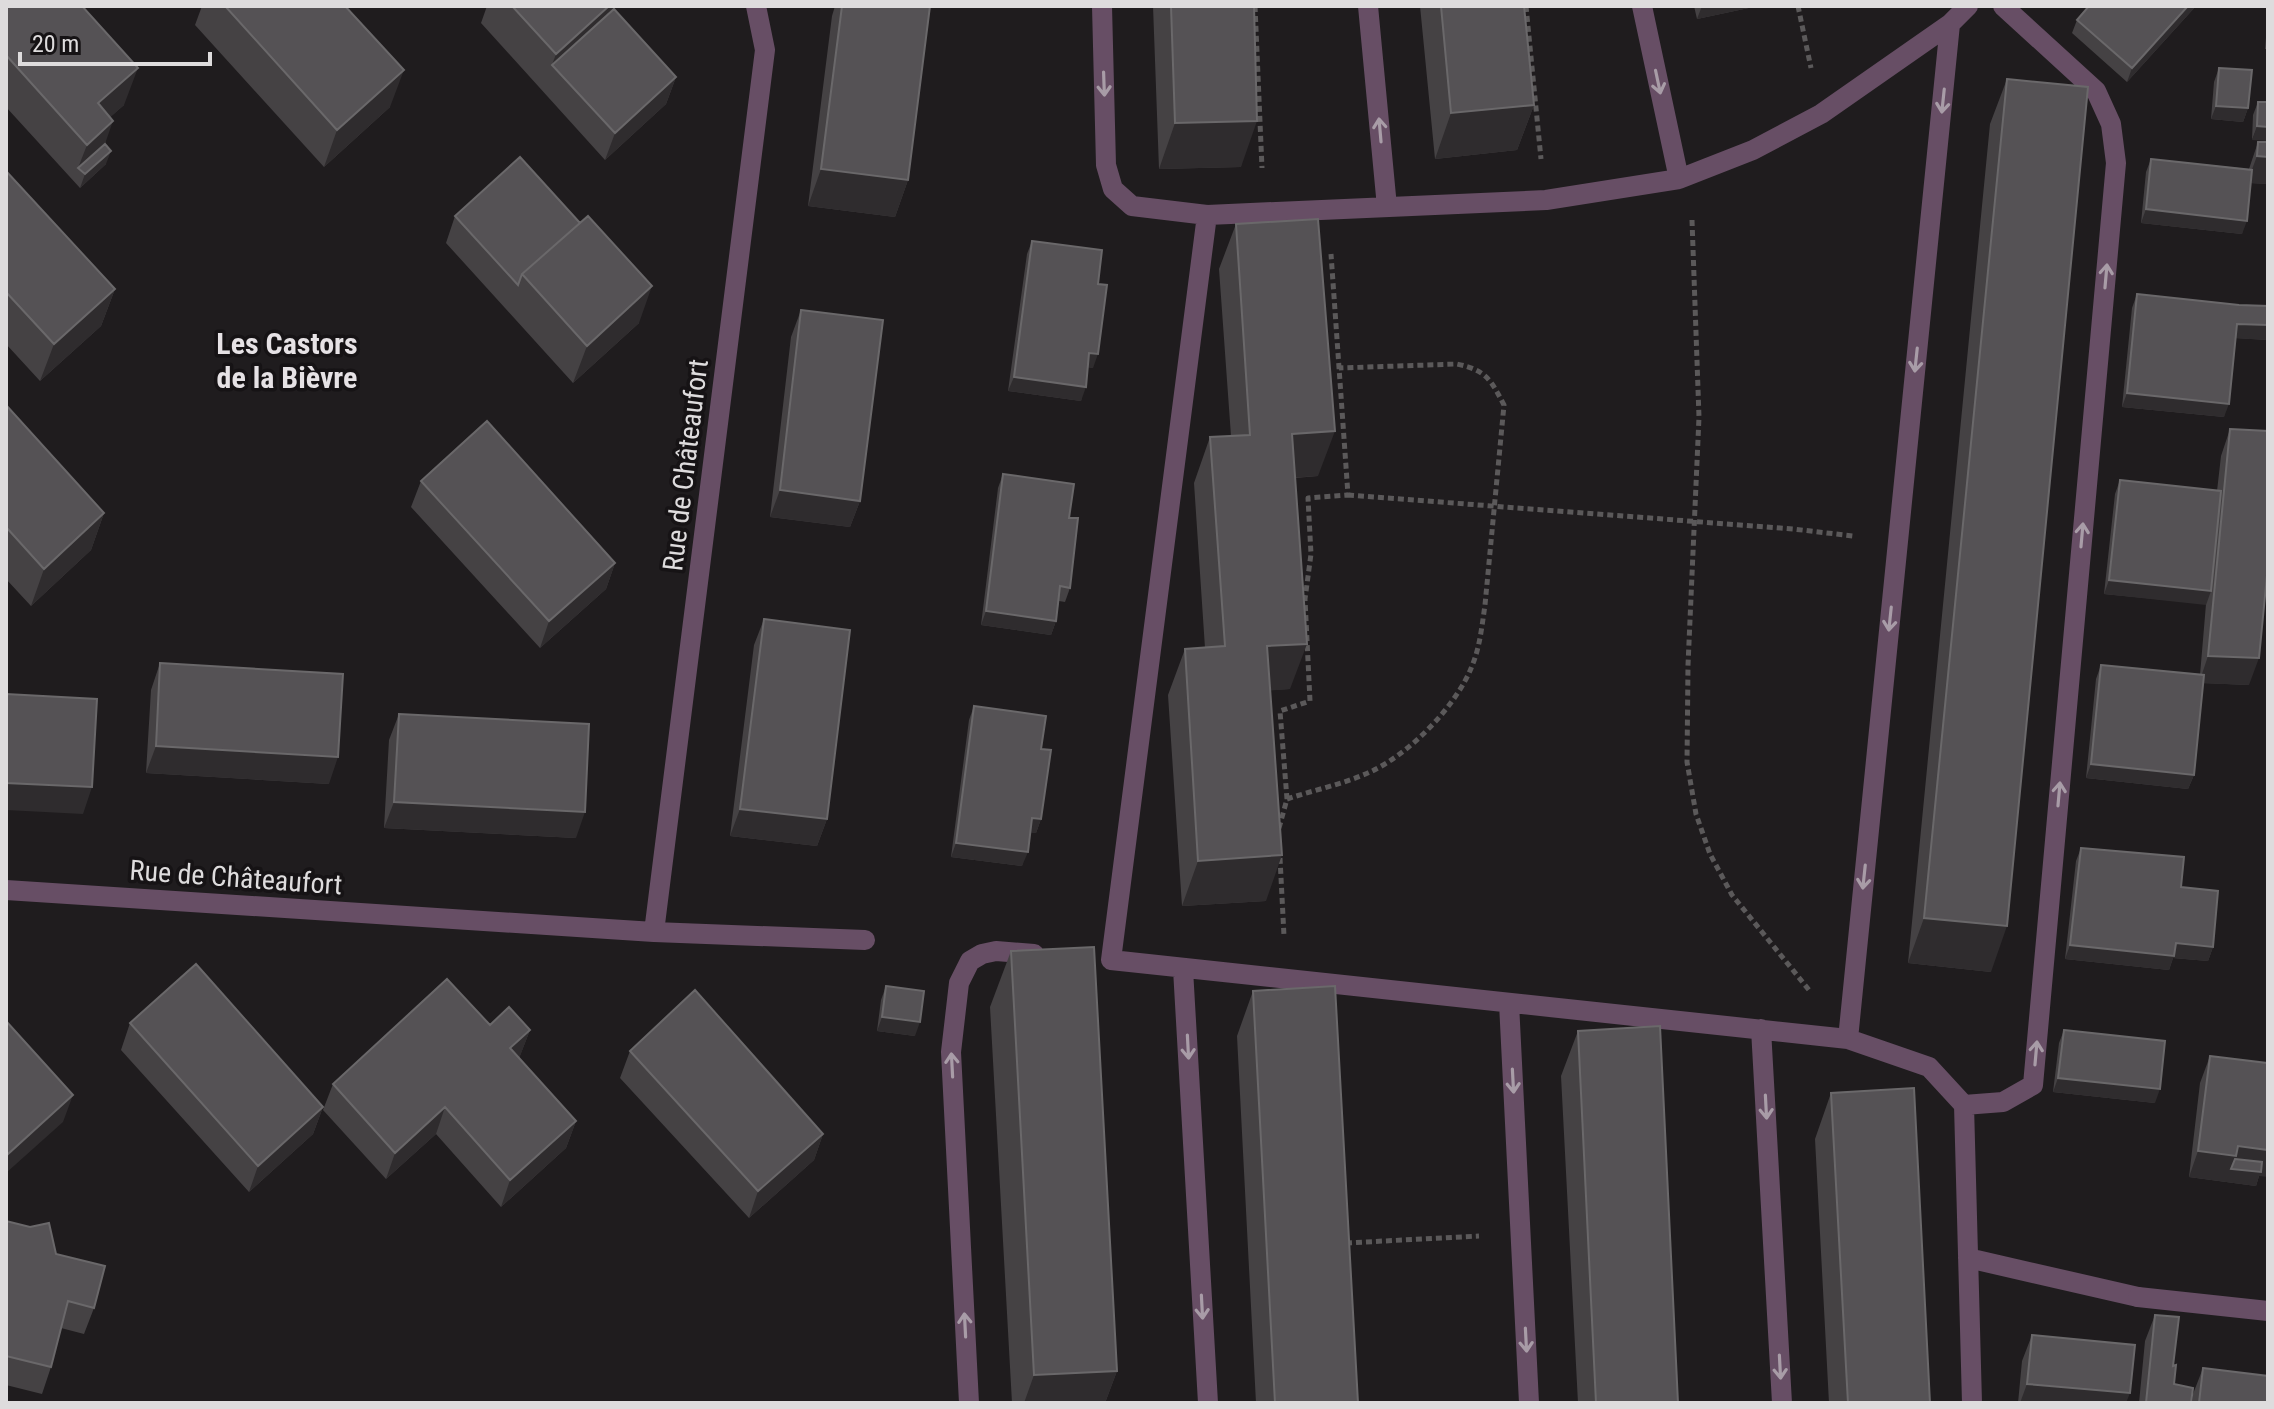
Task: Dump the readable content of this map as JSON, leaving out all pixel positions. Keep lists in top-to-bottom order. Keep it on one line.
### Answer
{"streets":{"street":["Rue de Châteaufort"]},"districts":["Les Castors de la Bièvre"],"scale_bar":"20 m"}
